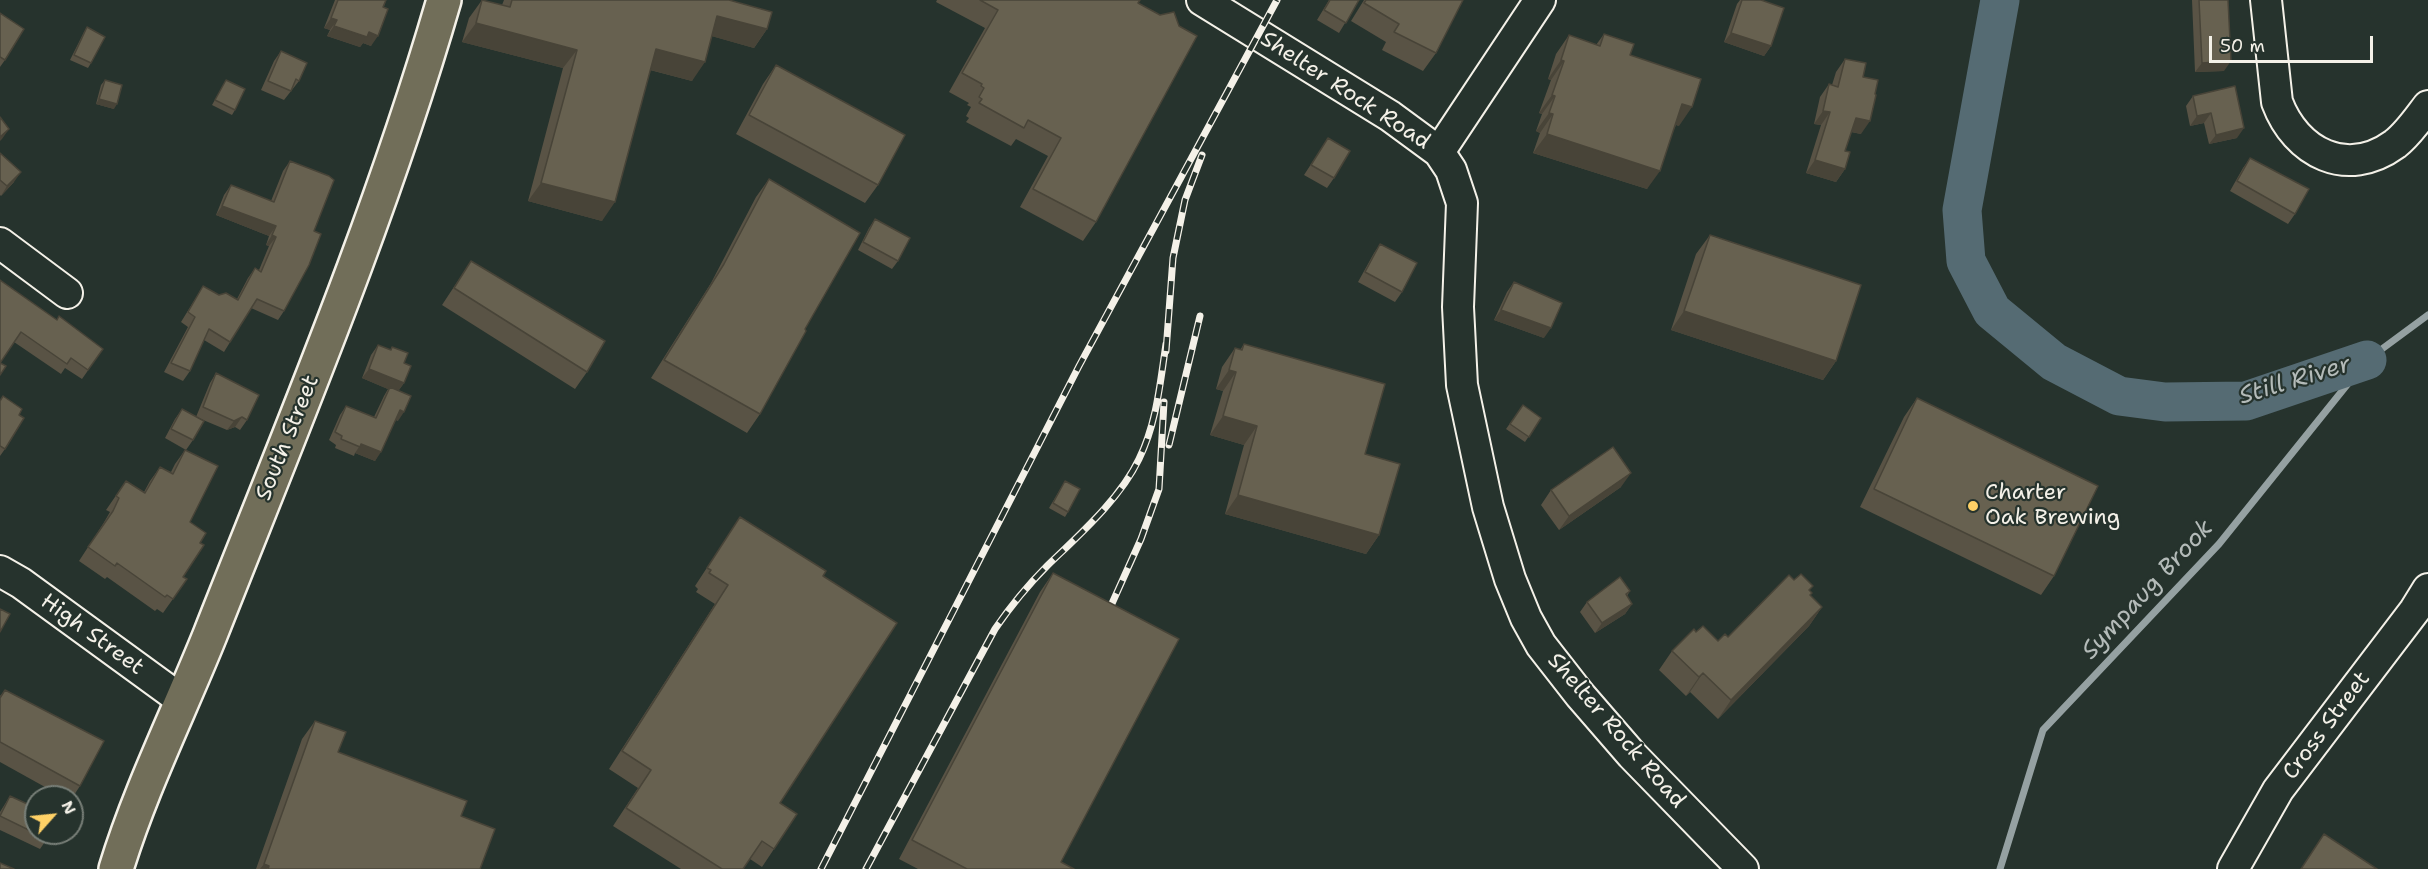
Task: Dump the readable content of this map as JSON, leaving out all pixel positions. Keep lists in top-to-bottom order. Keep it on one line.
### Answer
{"streets":{"main road":["South Street"],"street":["Shelter Rock Road","High Street","Cross Street"]},"crossings":[["South Street","High Street"]],"water":["Still River","Sympaug Brook"],"places":["Charter Oak Brewing"],"scale_bar":"50 m","north":"top right"}
